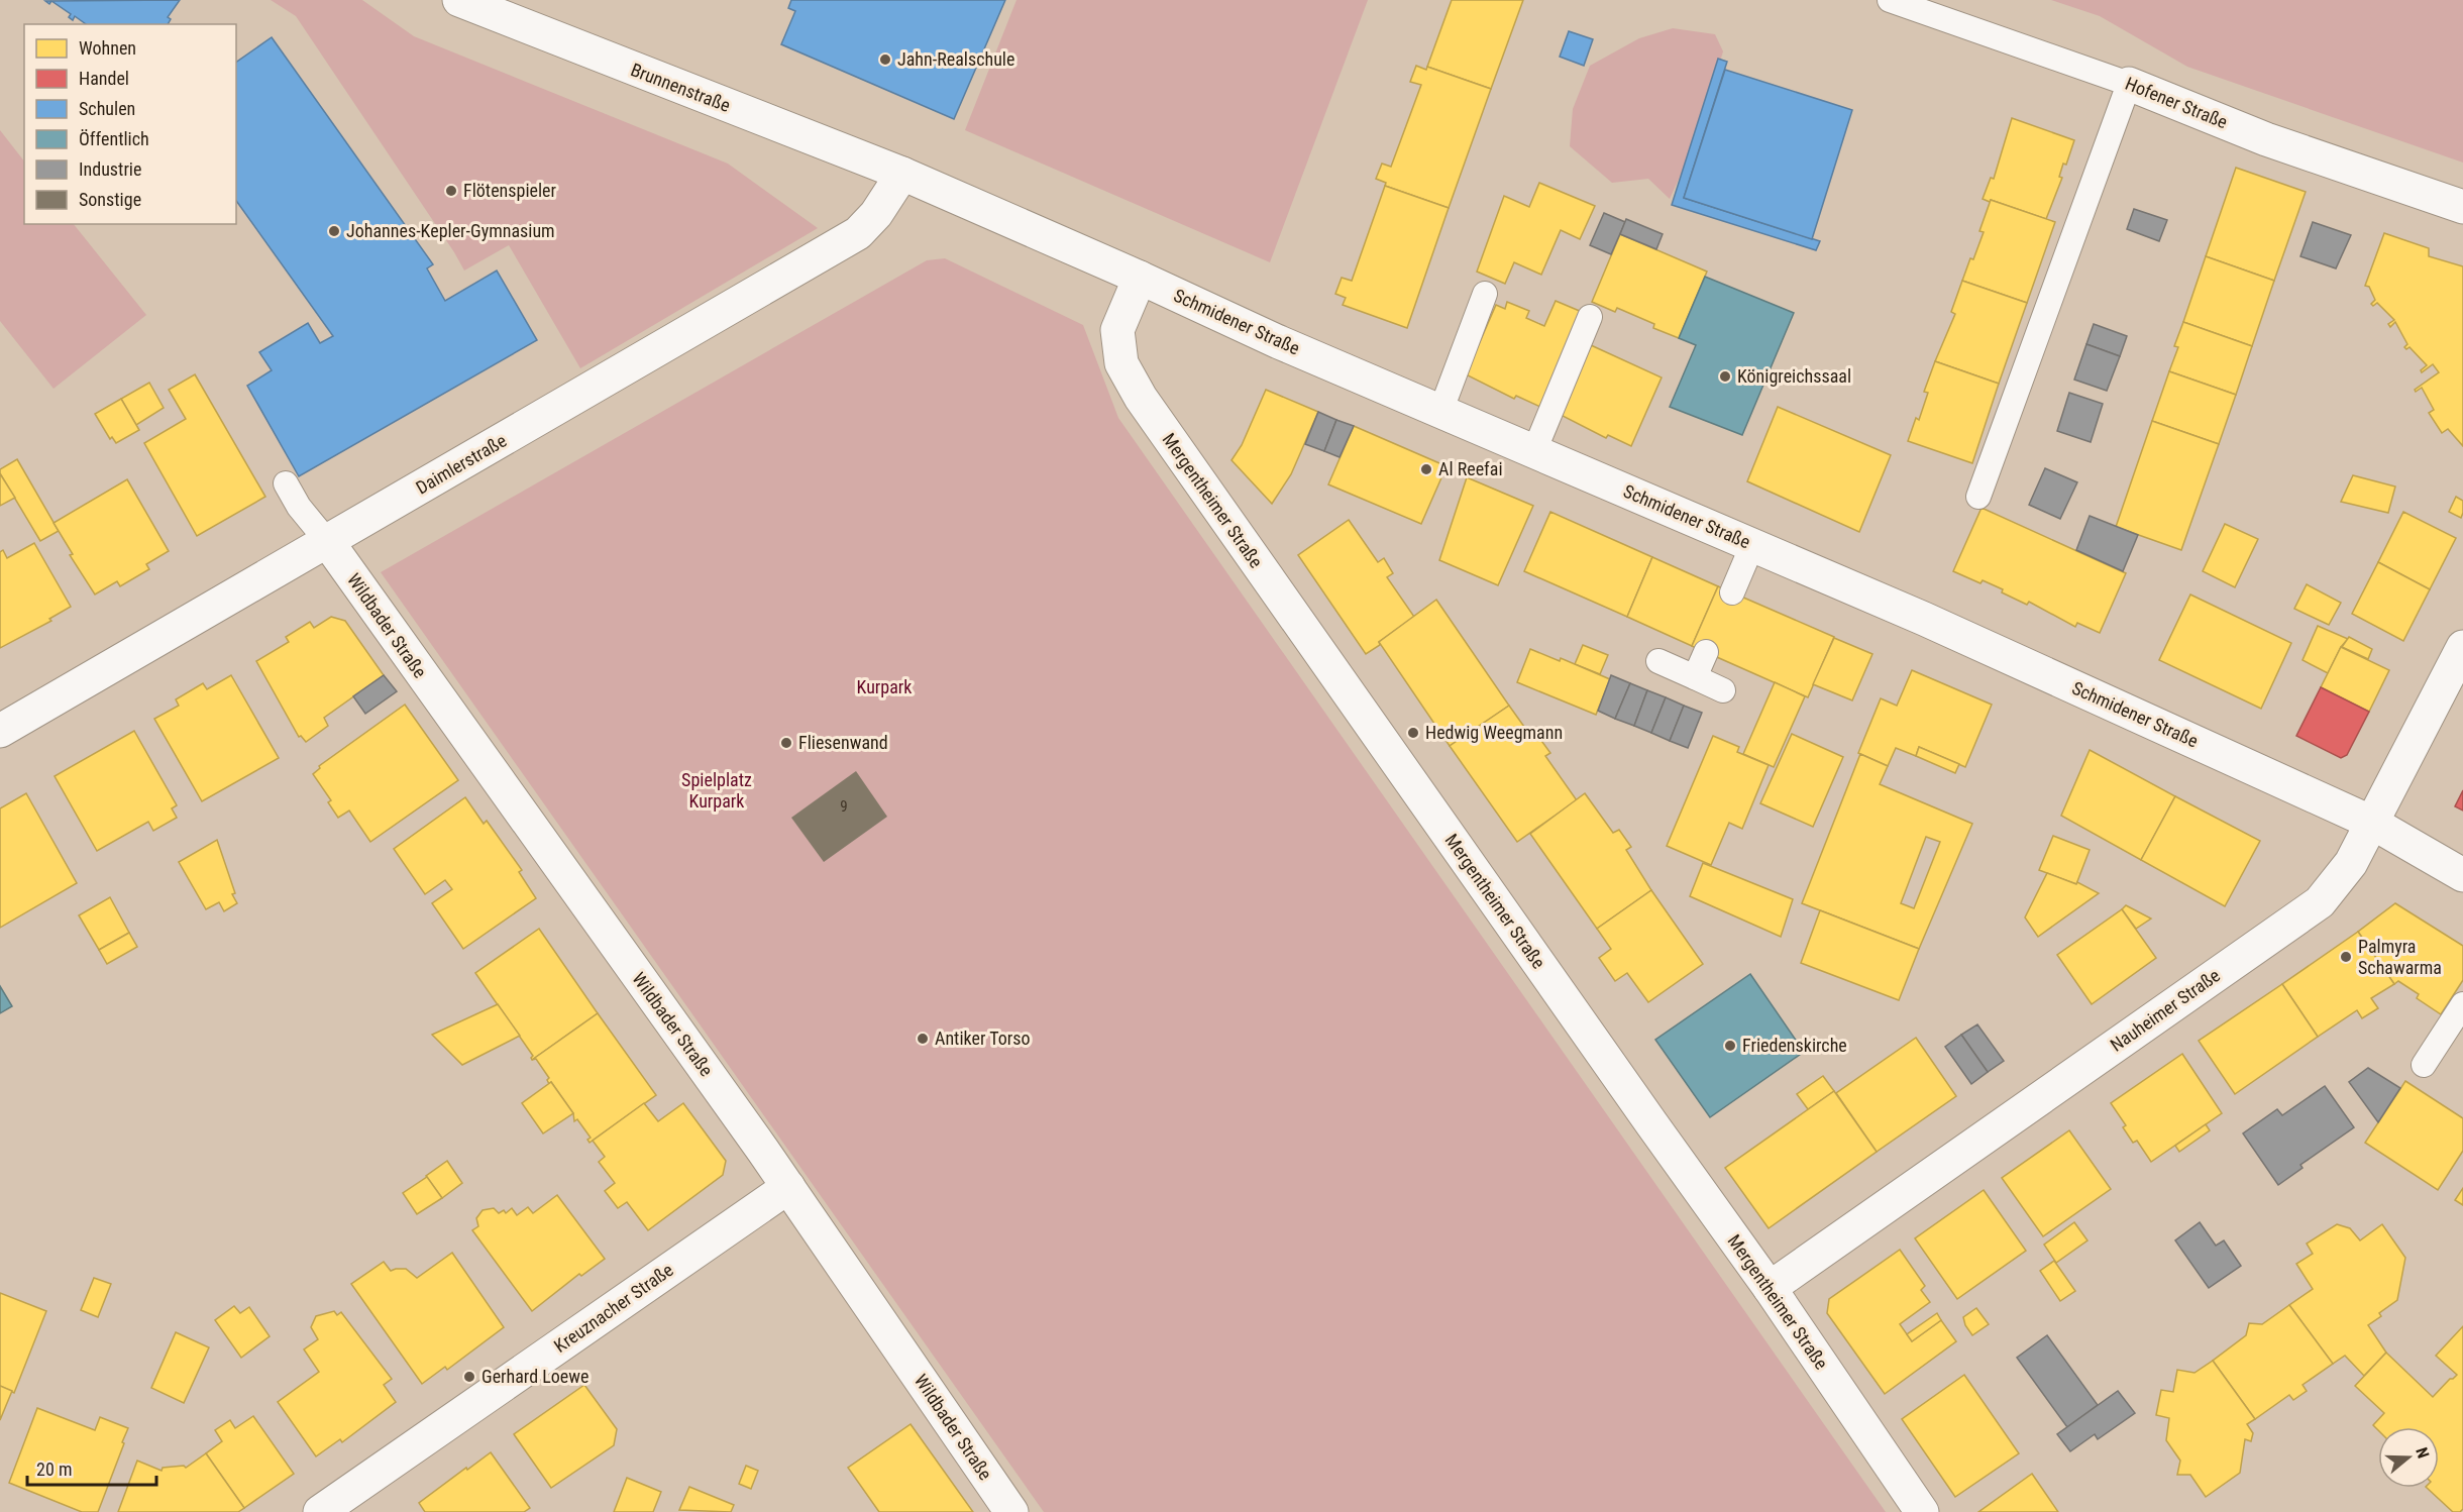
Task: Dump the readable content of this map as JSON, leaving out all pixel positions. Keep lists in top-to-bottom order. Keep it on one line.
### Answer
{"streets":{"street":["Brunnenstraße","Hofener Straße","Schmidener Straße","Daimlerstraße","Mergentheimer Straße","Wildbader Straße","Nauheimer Straße","Kreuznacher Straße"]},"crossings":[["Brunnenstraße","Schmidener Straße"],["Brunnenstraße","Daimlerstraße"],["Schmidener Straße","Daimlerstraße"],["Schmidener Straße","Mergentheimer Straße"],["Schmidener Straße","Nauheimer Straße"],["Daimlerstraße","Wildbader Straße"],["Mergentheimer Straße","Nauheimer Straße"],["Wildbader Straße","Kreuznacher Straße"]],"parks":["Kurpark","Spielplatz Kurpark"],"places":["Jahn-Realschule","Flötenspieler","Johannes-Kepler-Gymnasium","Königreichssaal","Al Reefai","Hedwig Weegmann","Fliesenwand","Palmyra Schawarma","Antiker Torso","Friedenskirche","Gerhard Loewe"],"house_numbers":["9"],"legend":["Wohnen","Handel","Schulen","Öffentlich","Industrie","Sonstige"],"scale_bar":"20 m","north":"right"}
